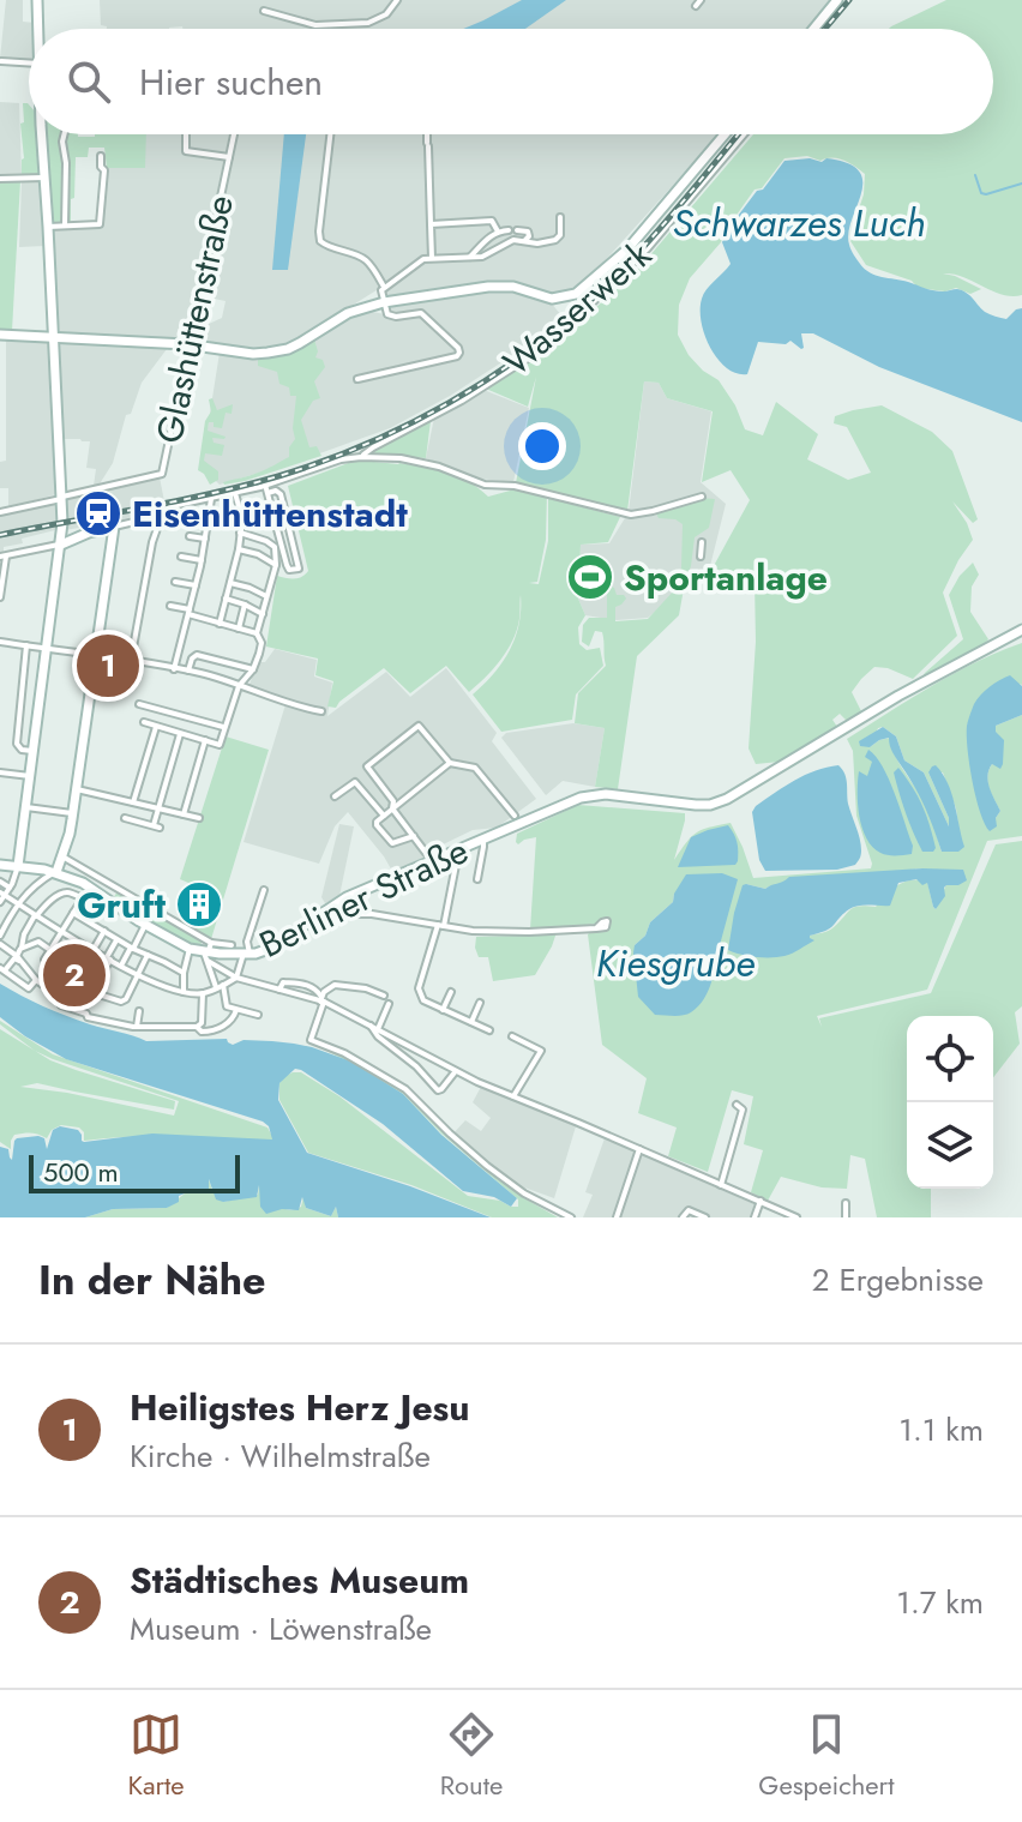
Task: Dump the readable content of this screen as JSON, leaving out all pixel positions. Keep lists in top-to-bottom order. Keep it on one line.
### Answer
{"streets":{"street":["Wasserwerk","Glashüttenstraße","Berliner Straße"]},"water":["Schwarzes Luch","Kiesgrube"],"places":{"station":["Eisenhüttenstadt"],"sports":["Sportanlage"],"building":["Gruft"]},"scale_bar":"500 m","page":{"search":"Hier suchen","pins":["1","2"],"scale":"500 m","heading":["In der Nähe","2 Ergebnisse"],"list":[{"mark":"1","name":"Heiligstes Herz Jesu","note":"Kirche · Wilhelmstraße","value":"1.1 km"},{"mark":"2","name":"Städtisches Museum","note":"Museum · Löwenstraße","value":"1.7 km"}],"nav":["Karte","Route","Gespeichert"]}}
